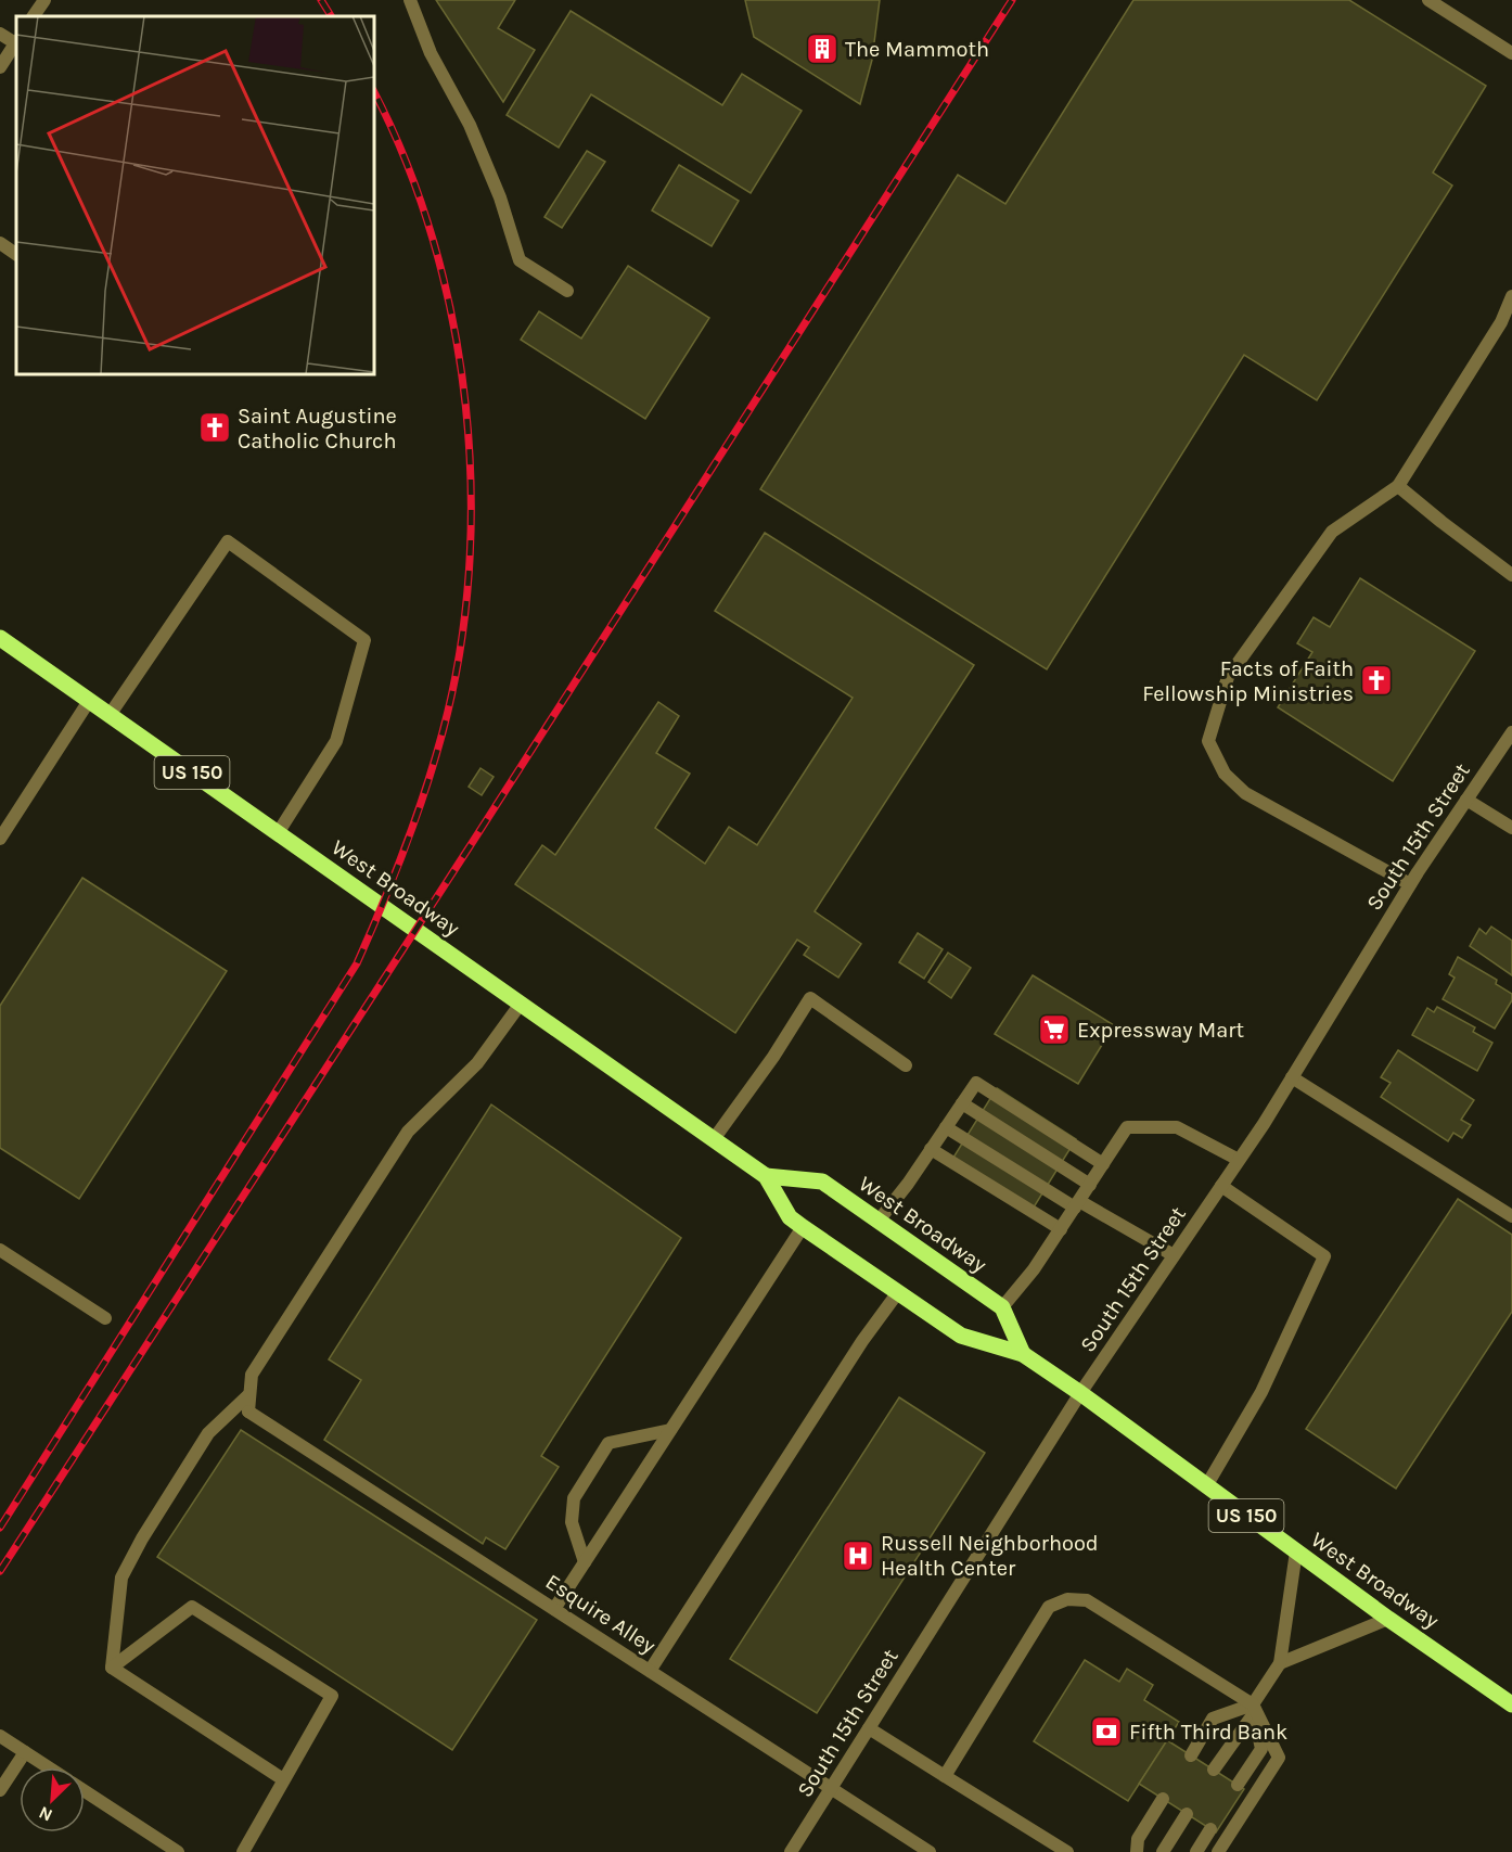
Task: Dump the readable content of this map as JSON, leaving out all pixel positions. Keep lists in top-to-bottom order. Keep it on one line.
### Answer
{"streets":{"main road":["US 150","West Broadway"],"street":["South 15th Street","Esquire Alley"]},"crossings":[["South 15th Street","West Broadway"],["South 15th Street","Esquire Alley"]],"places":{"building":["The Mammoth"],"church":["Saint Augustine Catholic Church","Facts of Faith Fellowship Ministries"],"supermarket":["Expressway Mart"],"hospital":["Russell Neighborhood Health Center"],"bank":["Fifth Third Bank"]},"north":"bottom left"}
